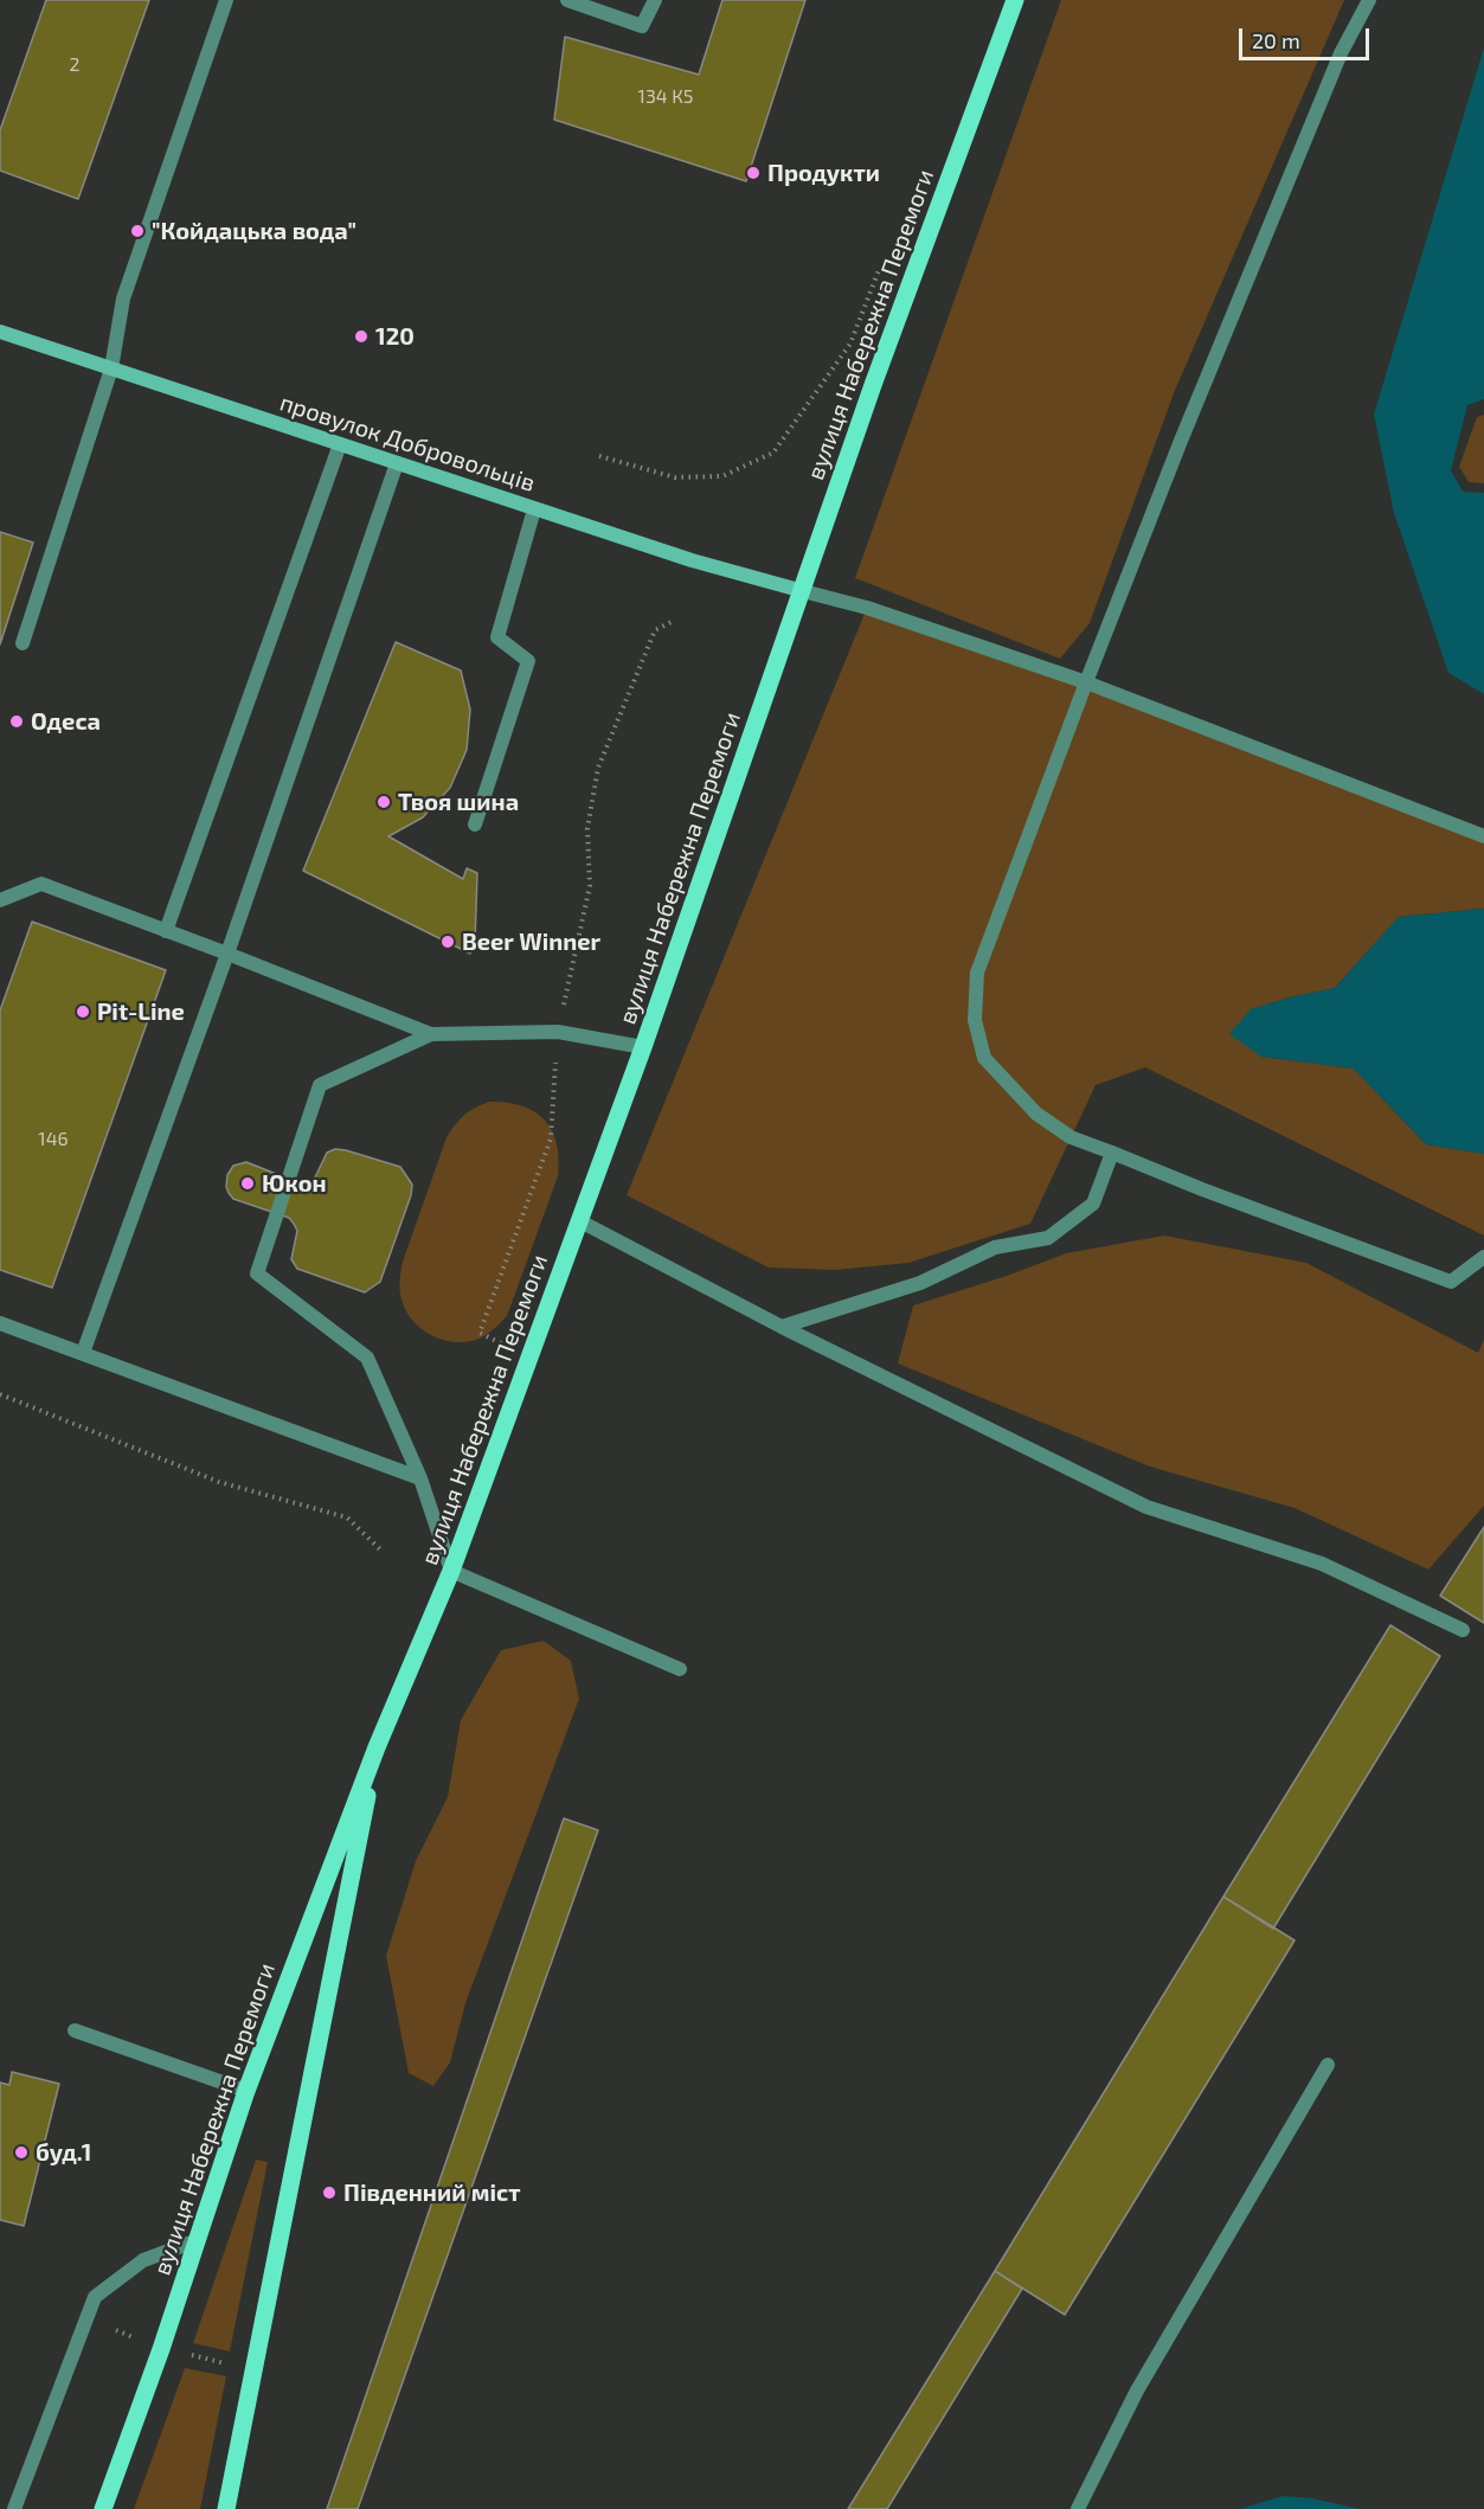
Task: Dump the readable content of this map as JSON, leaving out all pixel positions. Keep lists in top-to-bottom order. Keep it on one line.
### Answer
{"streets":{"main road":["вулиця Набережна Перемоги","провулок Добровольців"]},"crossings":[["вулиця Набережна Перемоги","провулок Добровольців"]],"places":["Продукти","\"Койдацька вода\"","120","Одеса","Твоя шина","Beer Winner","Pit-Line","Юкон","буд.1","Південний міст"],"house_numbers":["2","134 К5","146"],"scale_bar":"20 m"}
